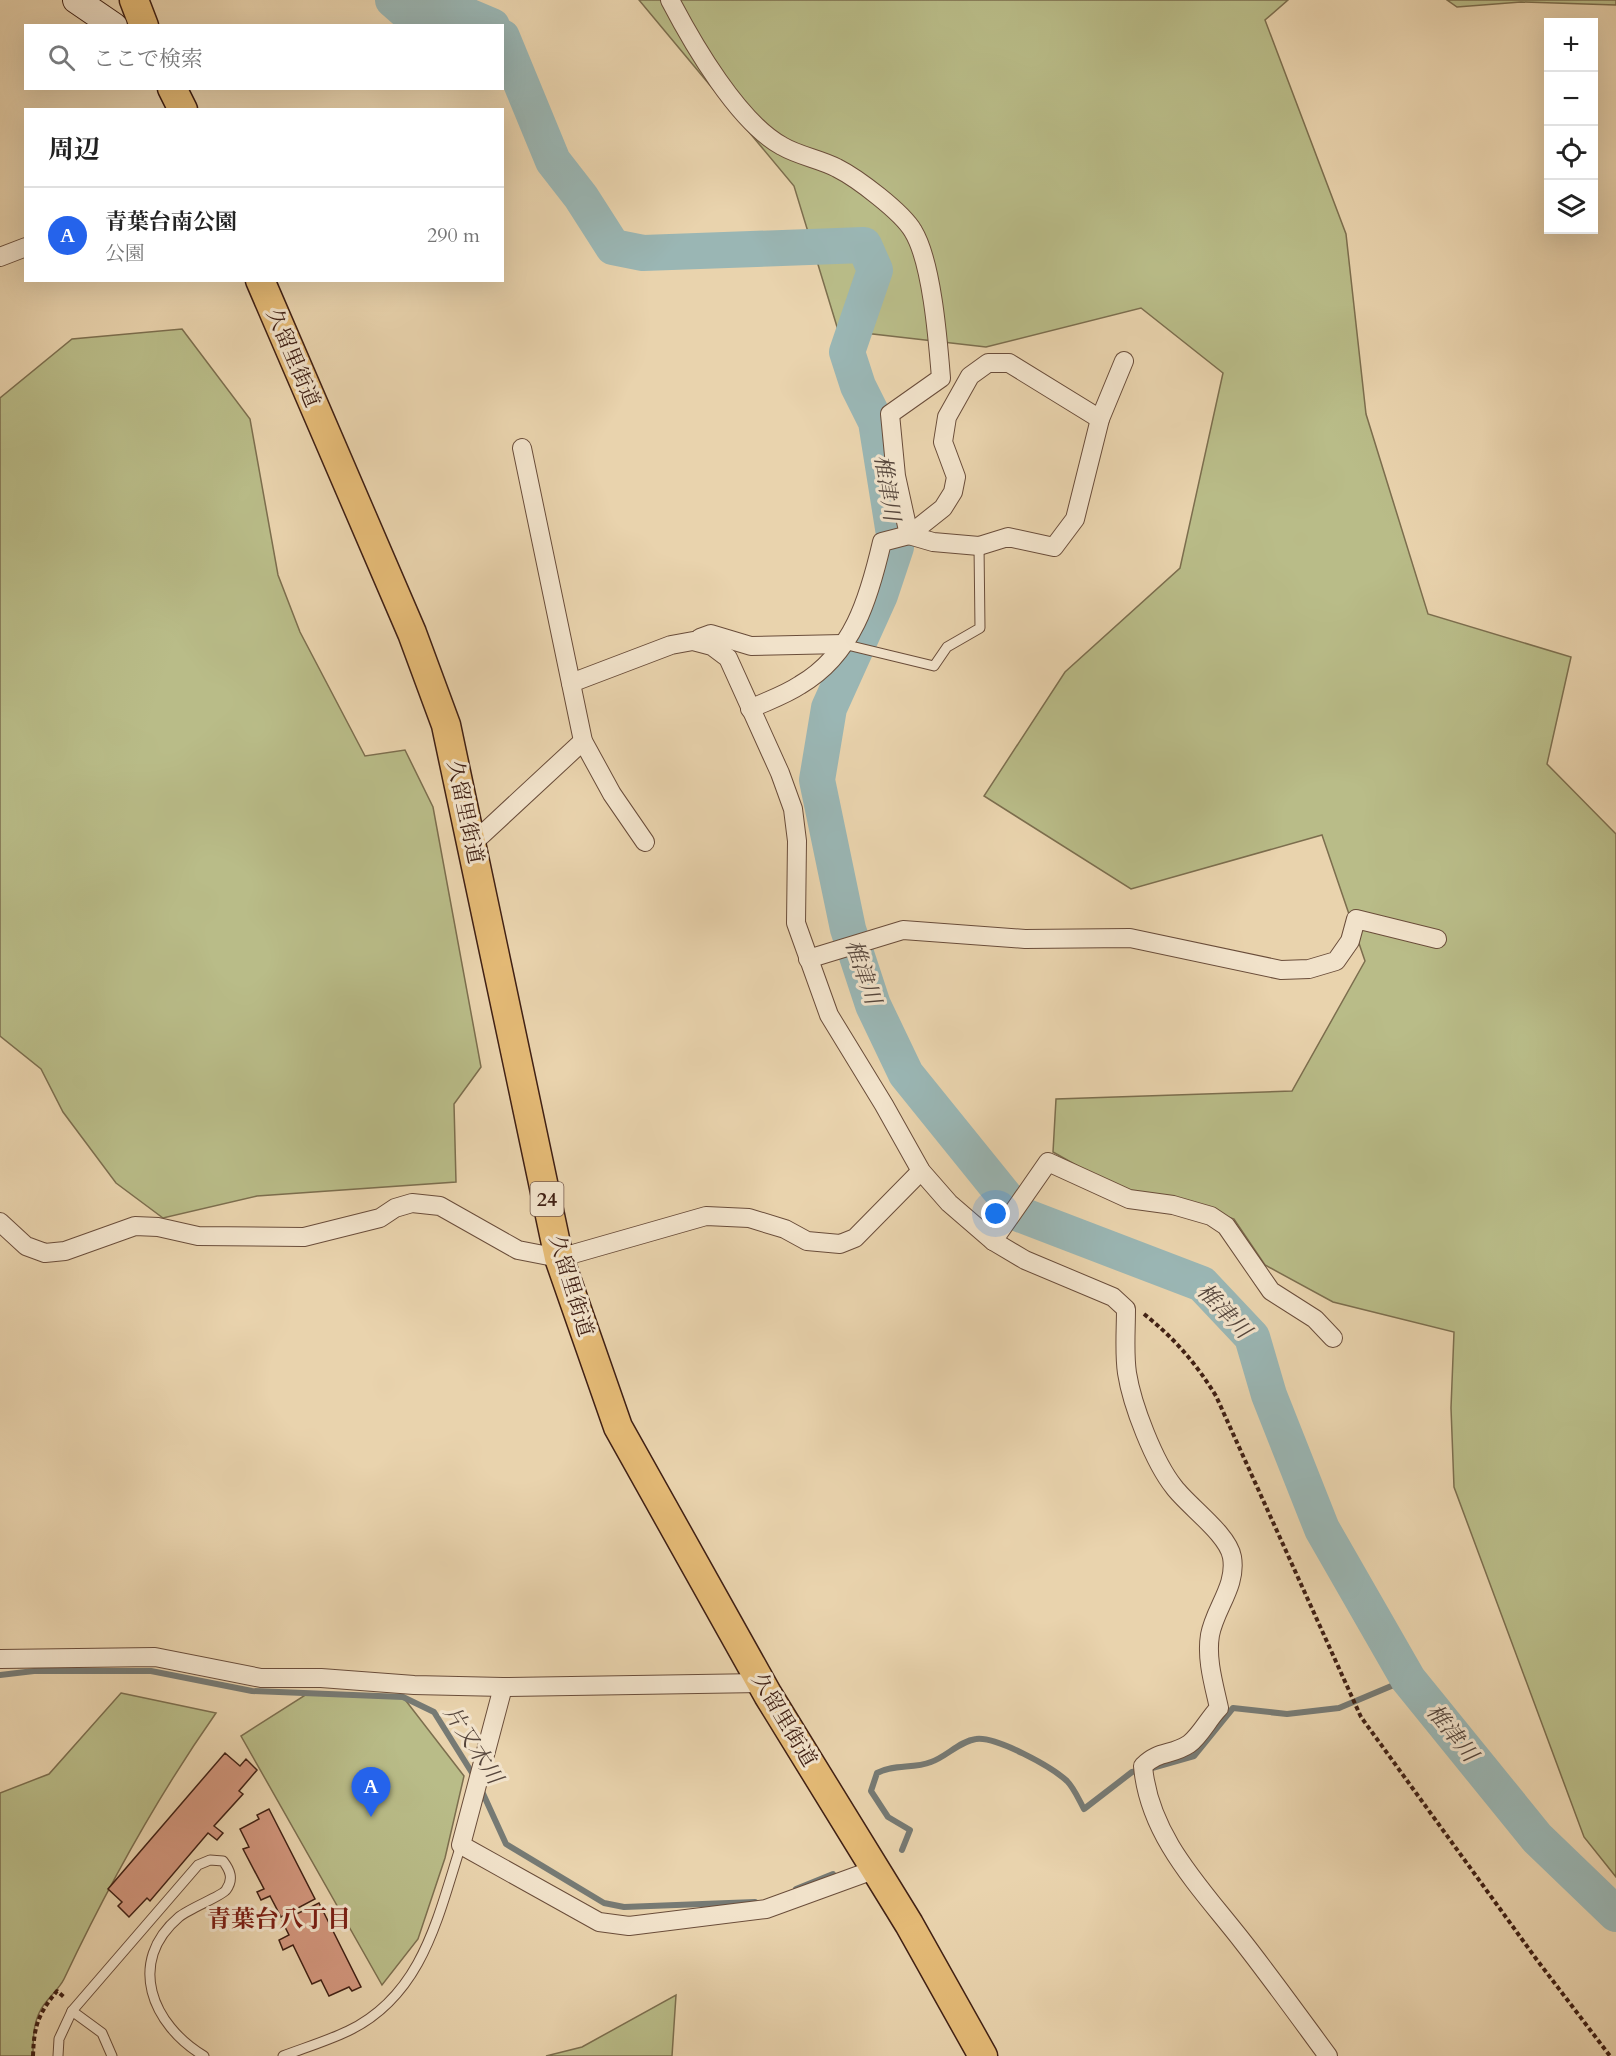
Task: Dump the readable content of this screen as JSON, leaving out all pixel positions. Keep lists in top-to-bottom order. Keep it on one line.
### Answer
{"streets":{"main road":["久留里街道","24"]},"districts":["青葉台八丁目"],"water":["椎津川","片又木川"],"page":{"map_buttons":["+","−"],"search":"ここで検索","heading":"周辺","list":[{"mark":"A","name":"青葉台南公園","note":"公園","value":"290 m"}],"pins":"A"}}
